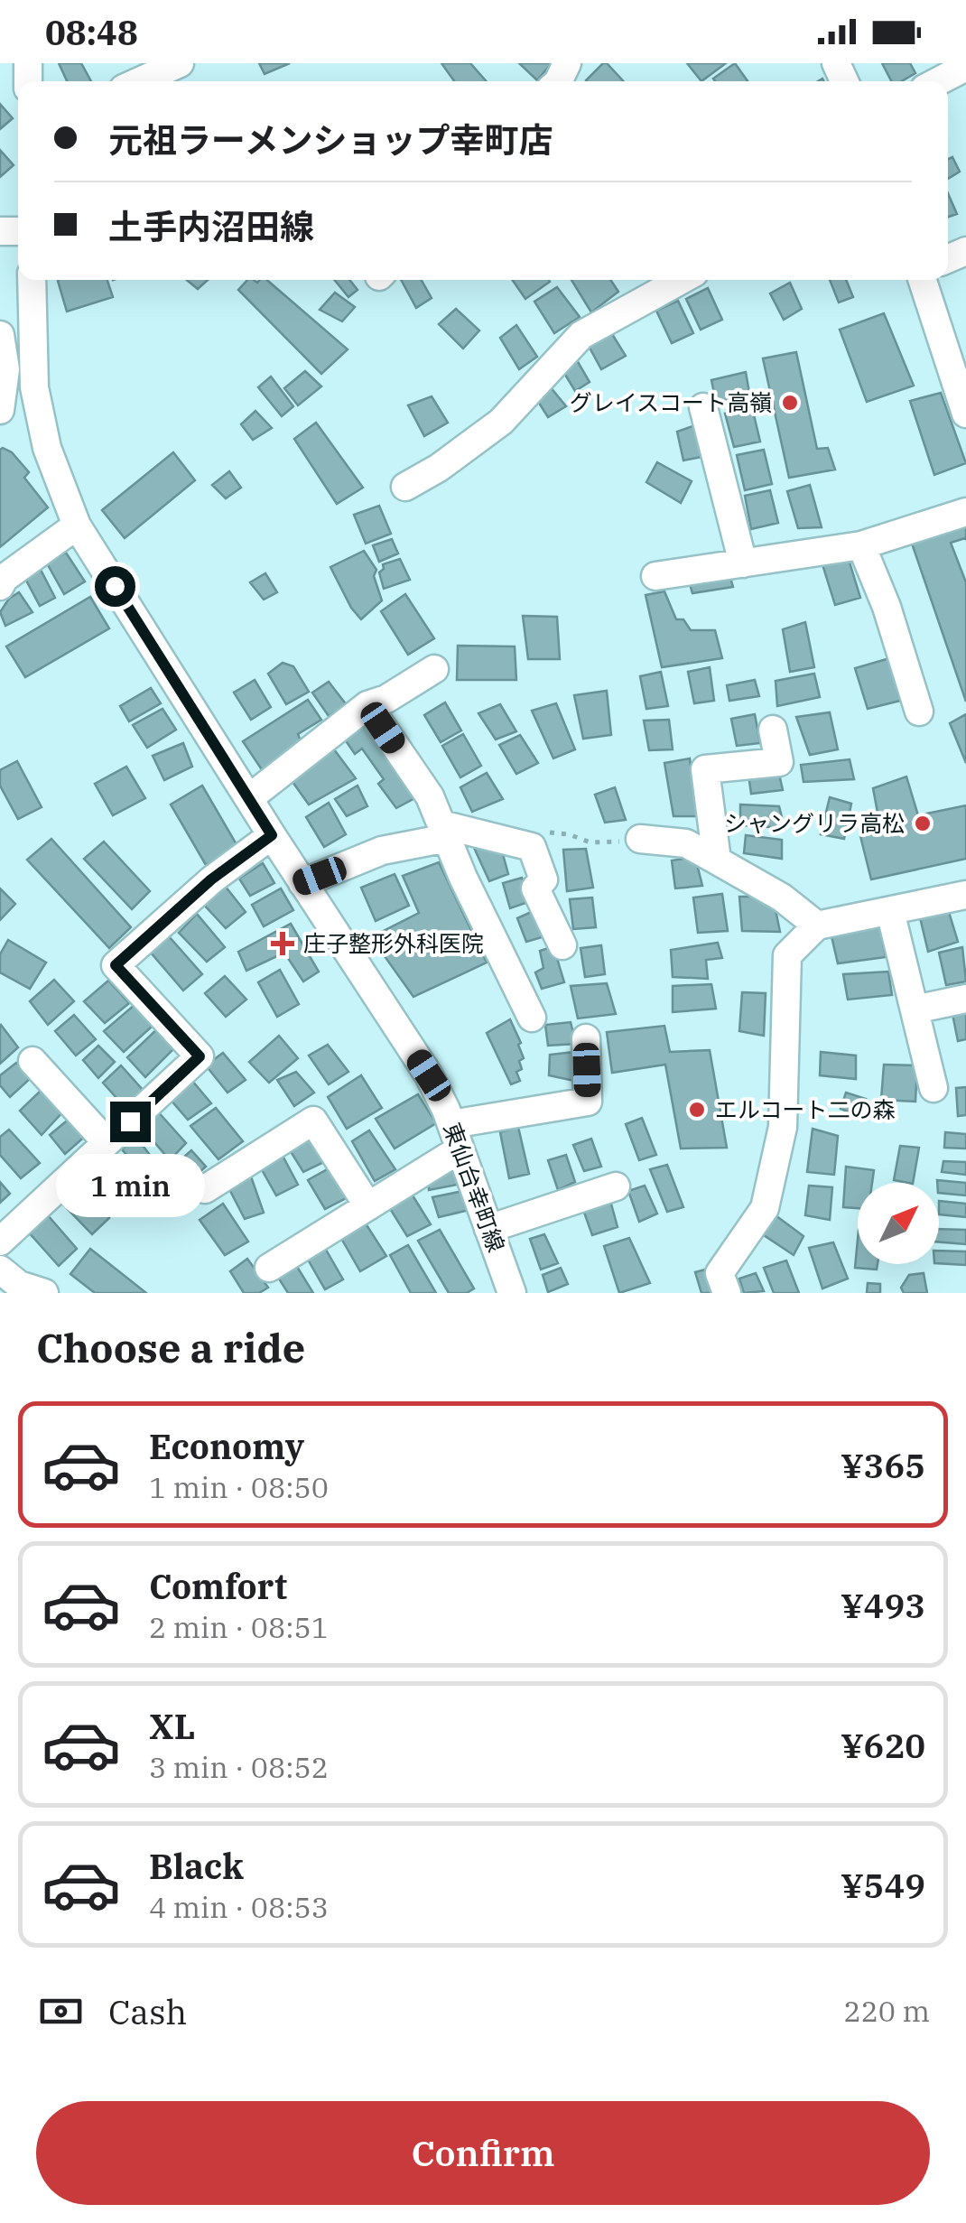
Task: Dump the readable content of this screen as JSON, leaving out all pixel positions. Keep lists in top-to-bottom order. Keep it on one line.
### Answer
{"streets":{"street":["東仙台幸町線"]},"places":{"other":["グレイスコート高嶺","シャングリラ高松","エルコート二の森"],"health":["庄子整形外科医院"]},"north":"top right","page":{"status":"08:48","banner":["元祖ラーメンショップ幸町店","土手内沼田線"],"bubble":"1 min","heading":"Choose a ride","list":[{"name":"Economy","note":"1 min · 08:50","value":"¥365"},{"name":"Comfort","note":"2 min · 08:51","value":"¥493"},{"name":"XL","note":"3 min · 08:52","value":"¥620"},{"name":"Black","note":"4 min · 08:53","value":"¥549"}],"pay":["Cash","220 m"],"buttons":"Confirm"}}
